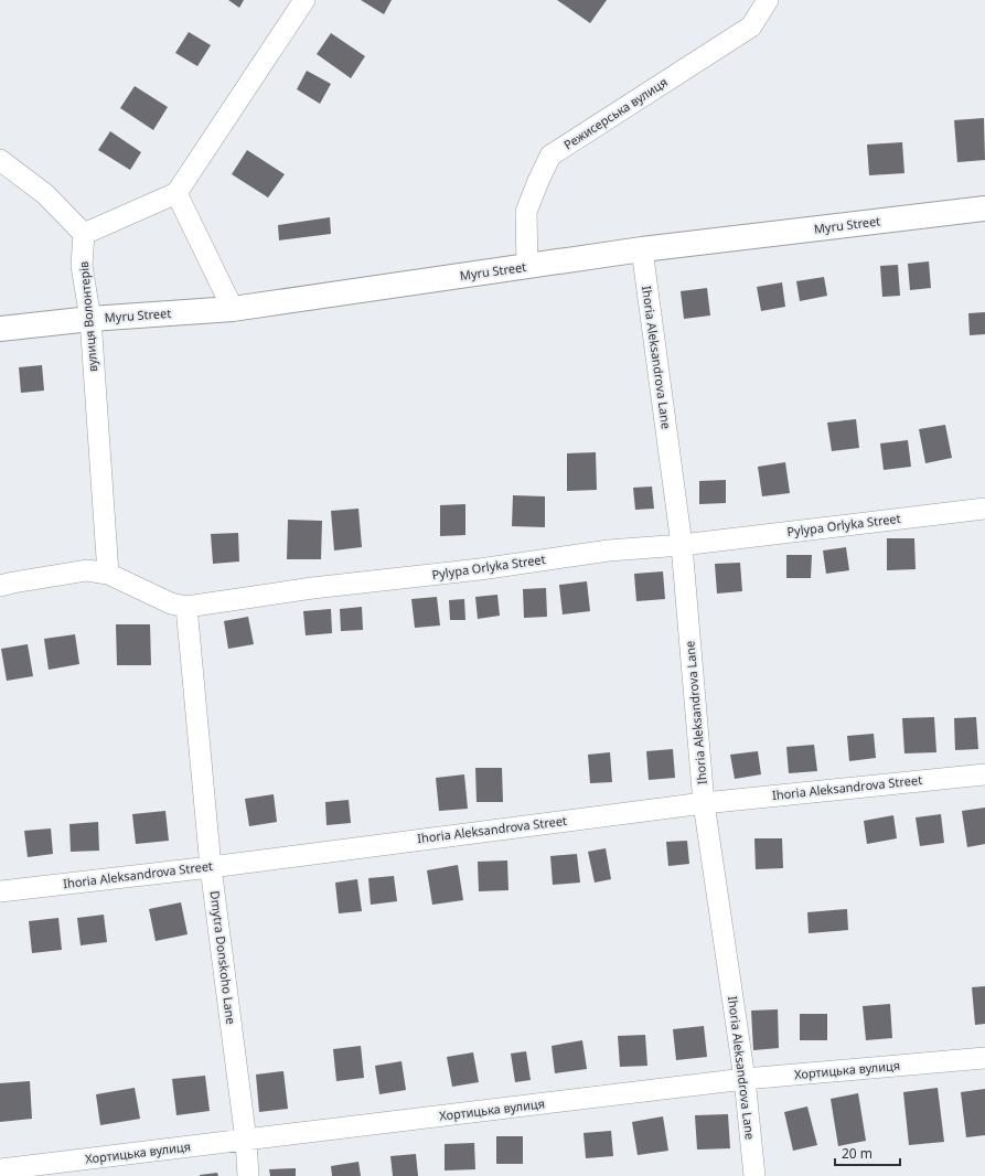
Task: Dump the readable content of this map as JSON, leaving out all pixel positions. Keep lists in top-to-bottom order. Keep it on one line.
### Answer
{"streets":{"street":["Режисерська вулиця","Myru Street","вулиця Волонтерів","Ihoria Aleksandrova Lane","Pylypa Orlyka Street","Ihoria Aleksandrova Street","Dmytra Donskoho Lane","Хортицька вулиця"]},"crossings":[["Режисерська вулиця","Myru Street"],["Myru Street","вулиця Волонтерів"],["Myru Street","Ihoria Aleksandrova Lane"],["вулиця Волонтерів","Pylypa Orlyka Street"],["Ihoria Aleksandrova Lane","Pylypa Orlyka Street"],["Ihoria Aleksandrova Lane","Ihoria Aleksandrova Street"],["Ihoria Aleksandrova Lane","Хортицька вулиця"],["Pylypa Orlyka Street","Dmytra Donskoho Lane"],["Ihoria Aleksandrova Street","Dmytra Donskoho Lane"],["Dmytra Donskoho Lane","Хортицька вулиця"]],"scale_bar":"20 m"}
